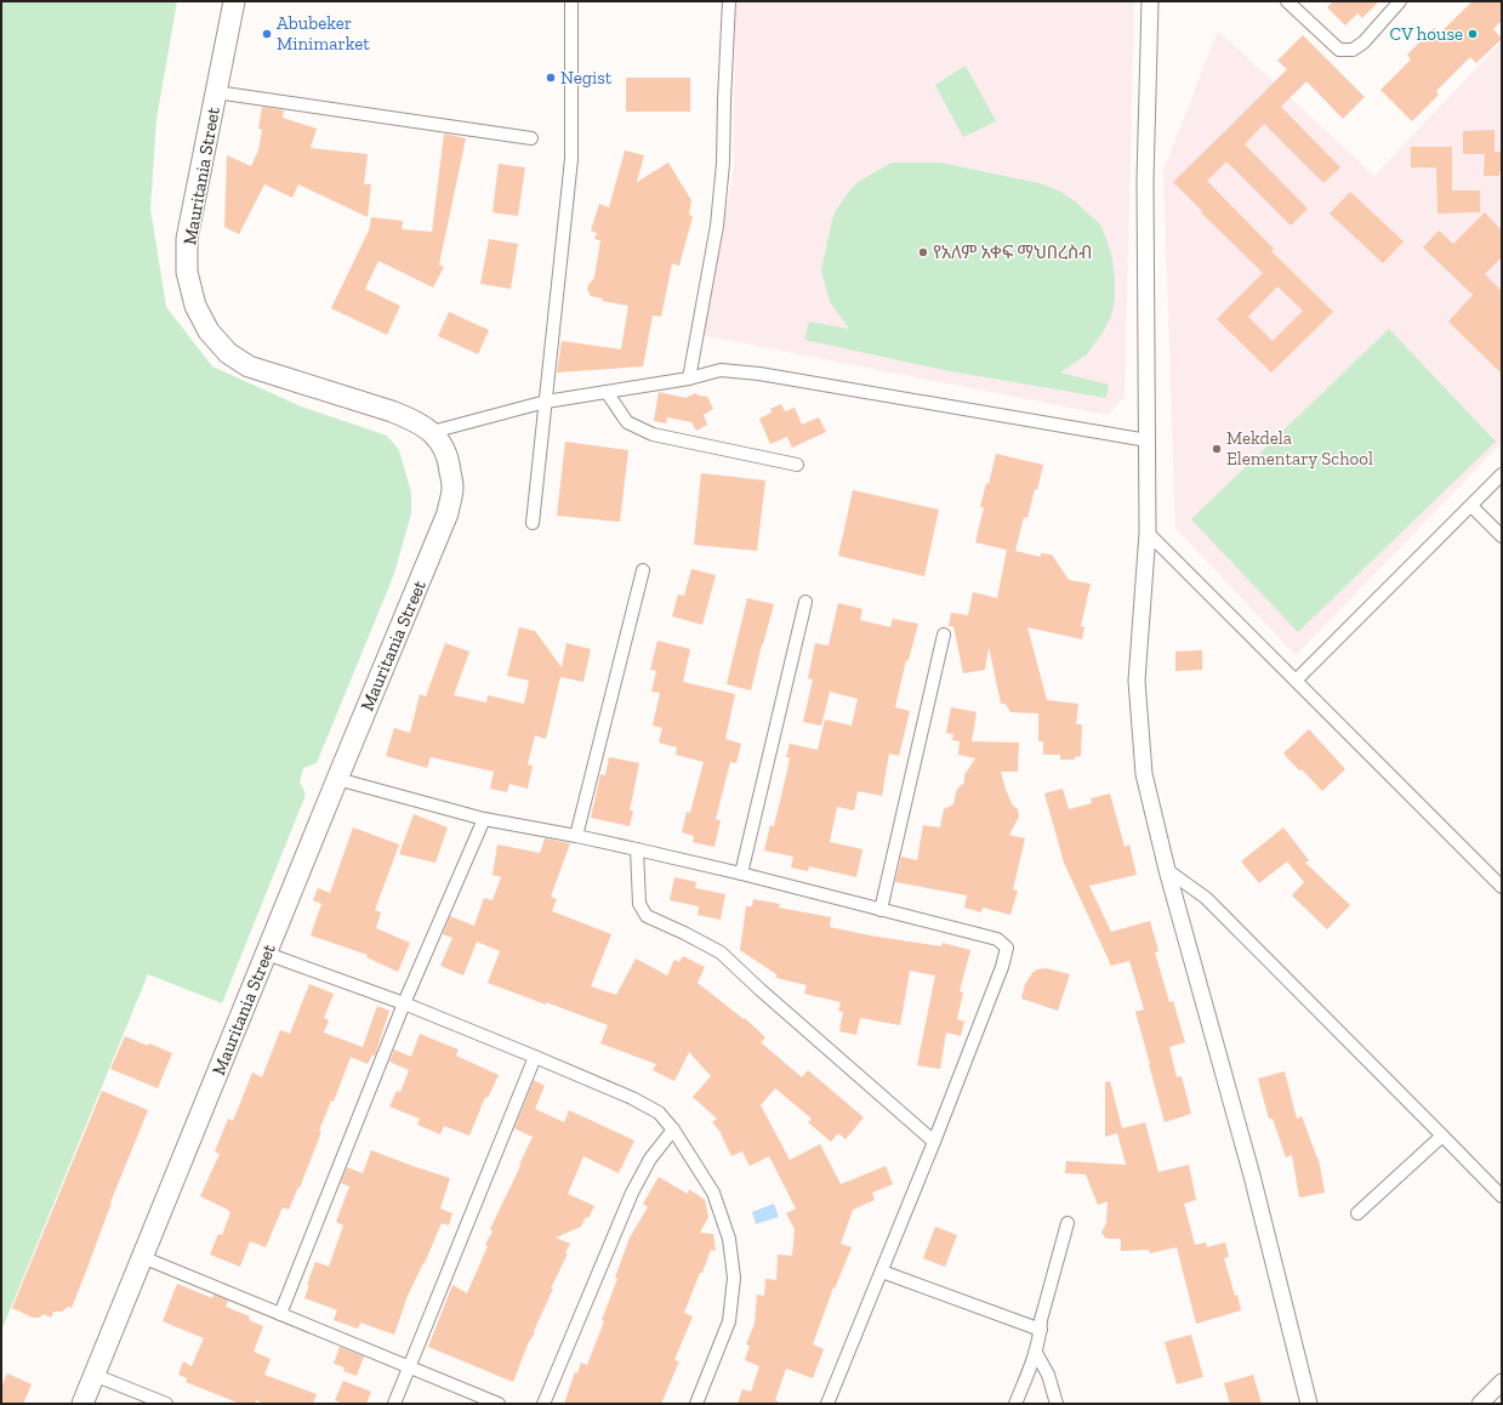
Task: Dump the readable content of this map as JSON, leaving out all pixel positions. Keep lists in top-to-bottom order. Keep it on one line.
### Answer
{"streets":{"main road":["Mauritania Street"]},"places":["Abubeker Minimarket","CV house","Negist","የአለም አቀፍ ማህበረስብ","Mekdela Elementary School"]}
